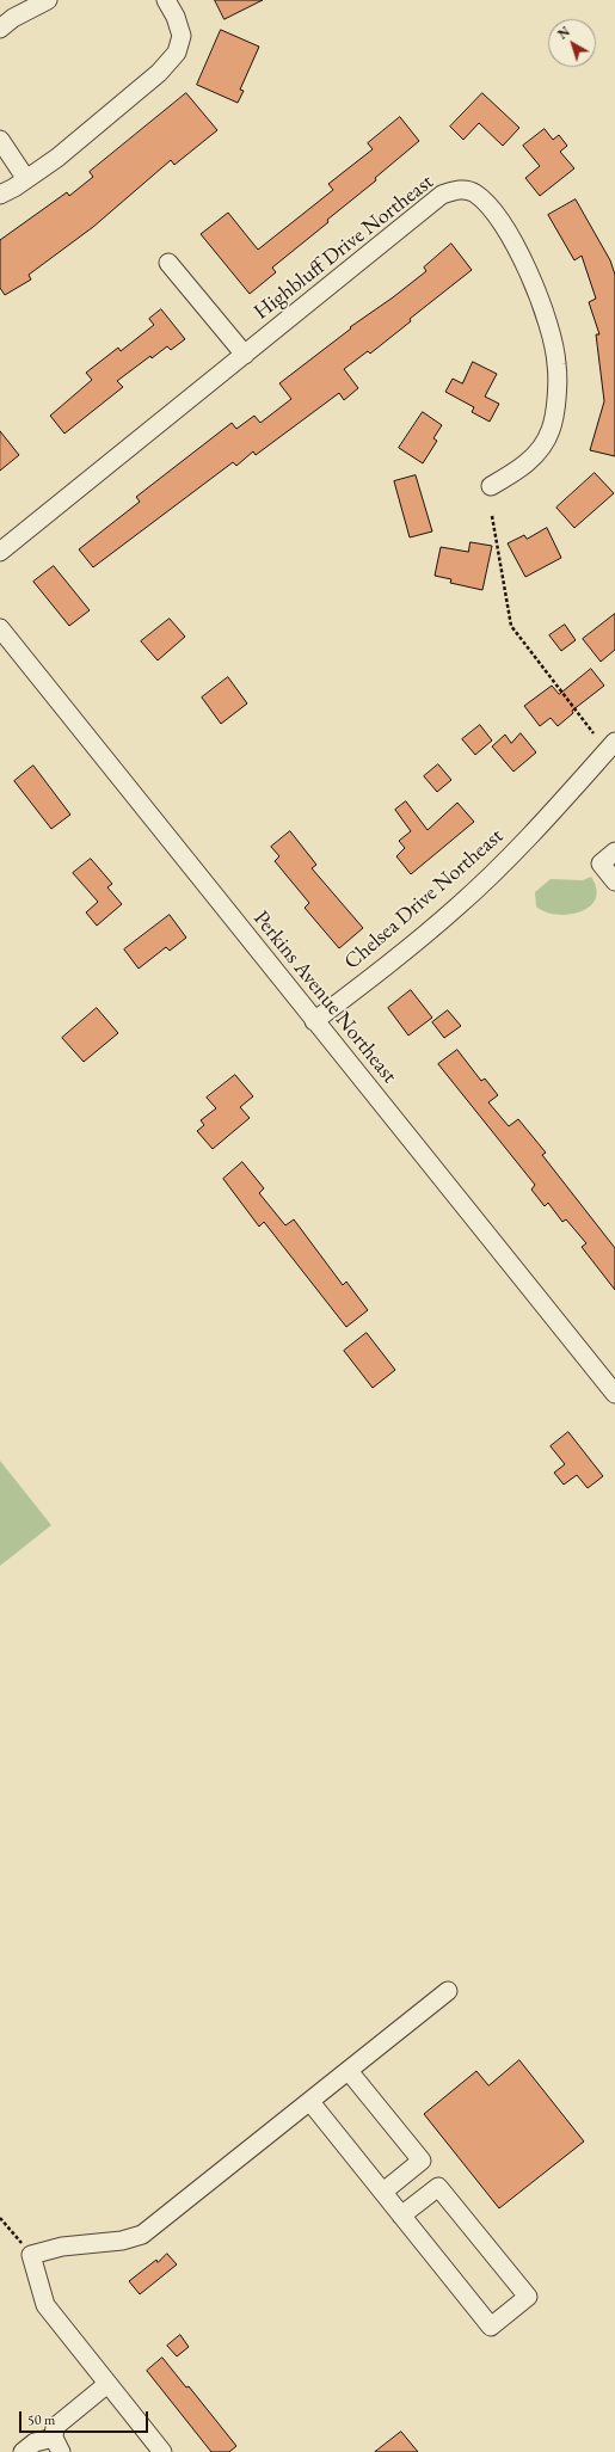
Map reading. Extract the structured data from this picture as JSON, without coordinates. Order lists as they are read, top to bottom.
{
  "streets": {
    "street": ["Highbluff Drive Northeast", "Chelsea Drive Northeast", "Perkins Avenue Northeast"]
  },
  "crossings": [
    ["Chelsea Drive Northeast", "Perkins Avenue Northeast"]
  ],
  "scale_bar": "50 m",
  "north": "top left"
}
